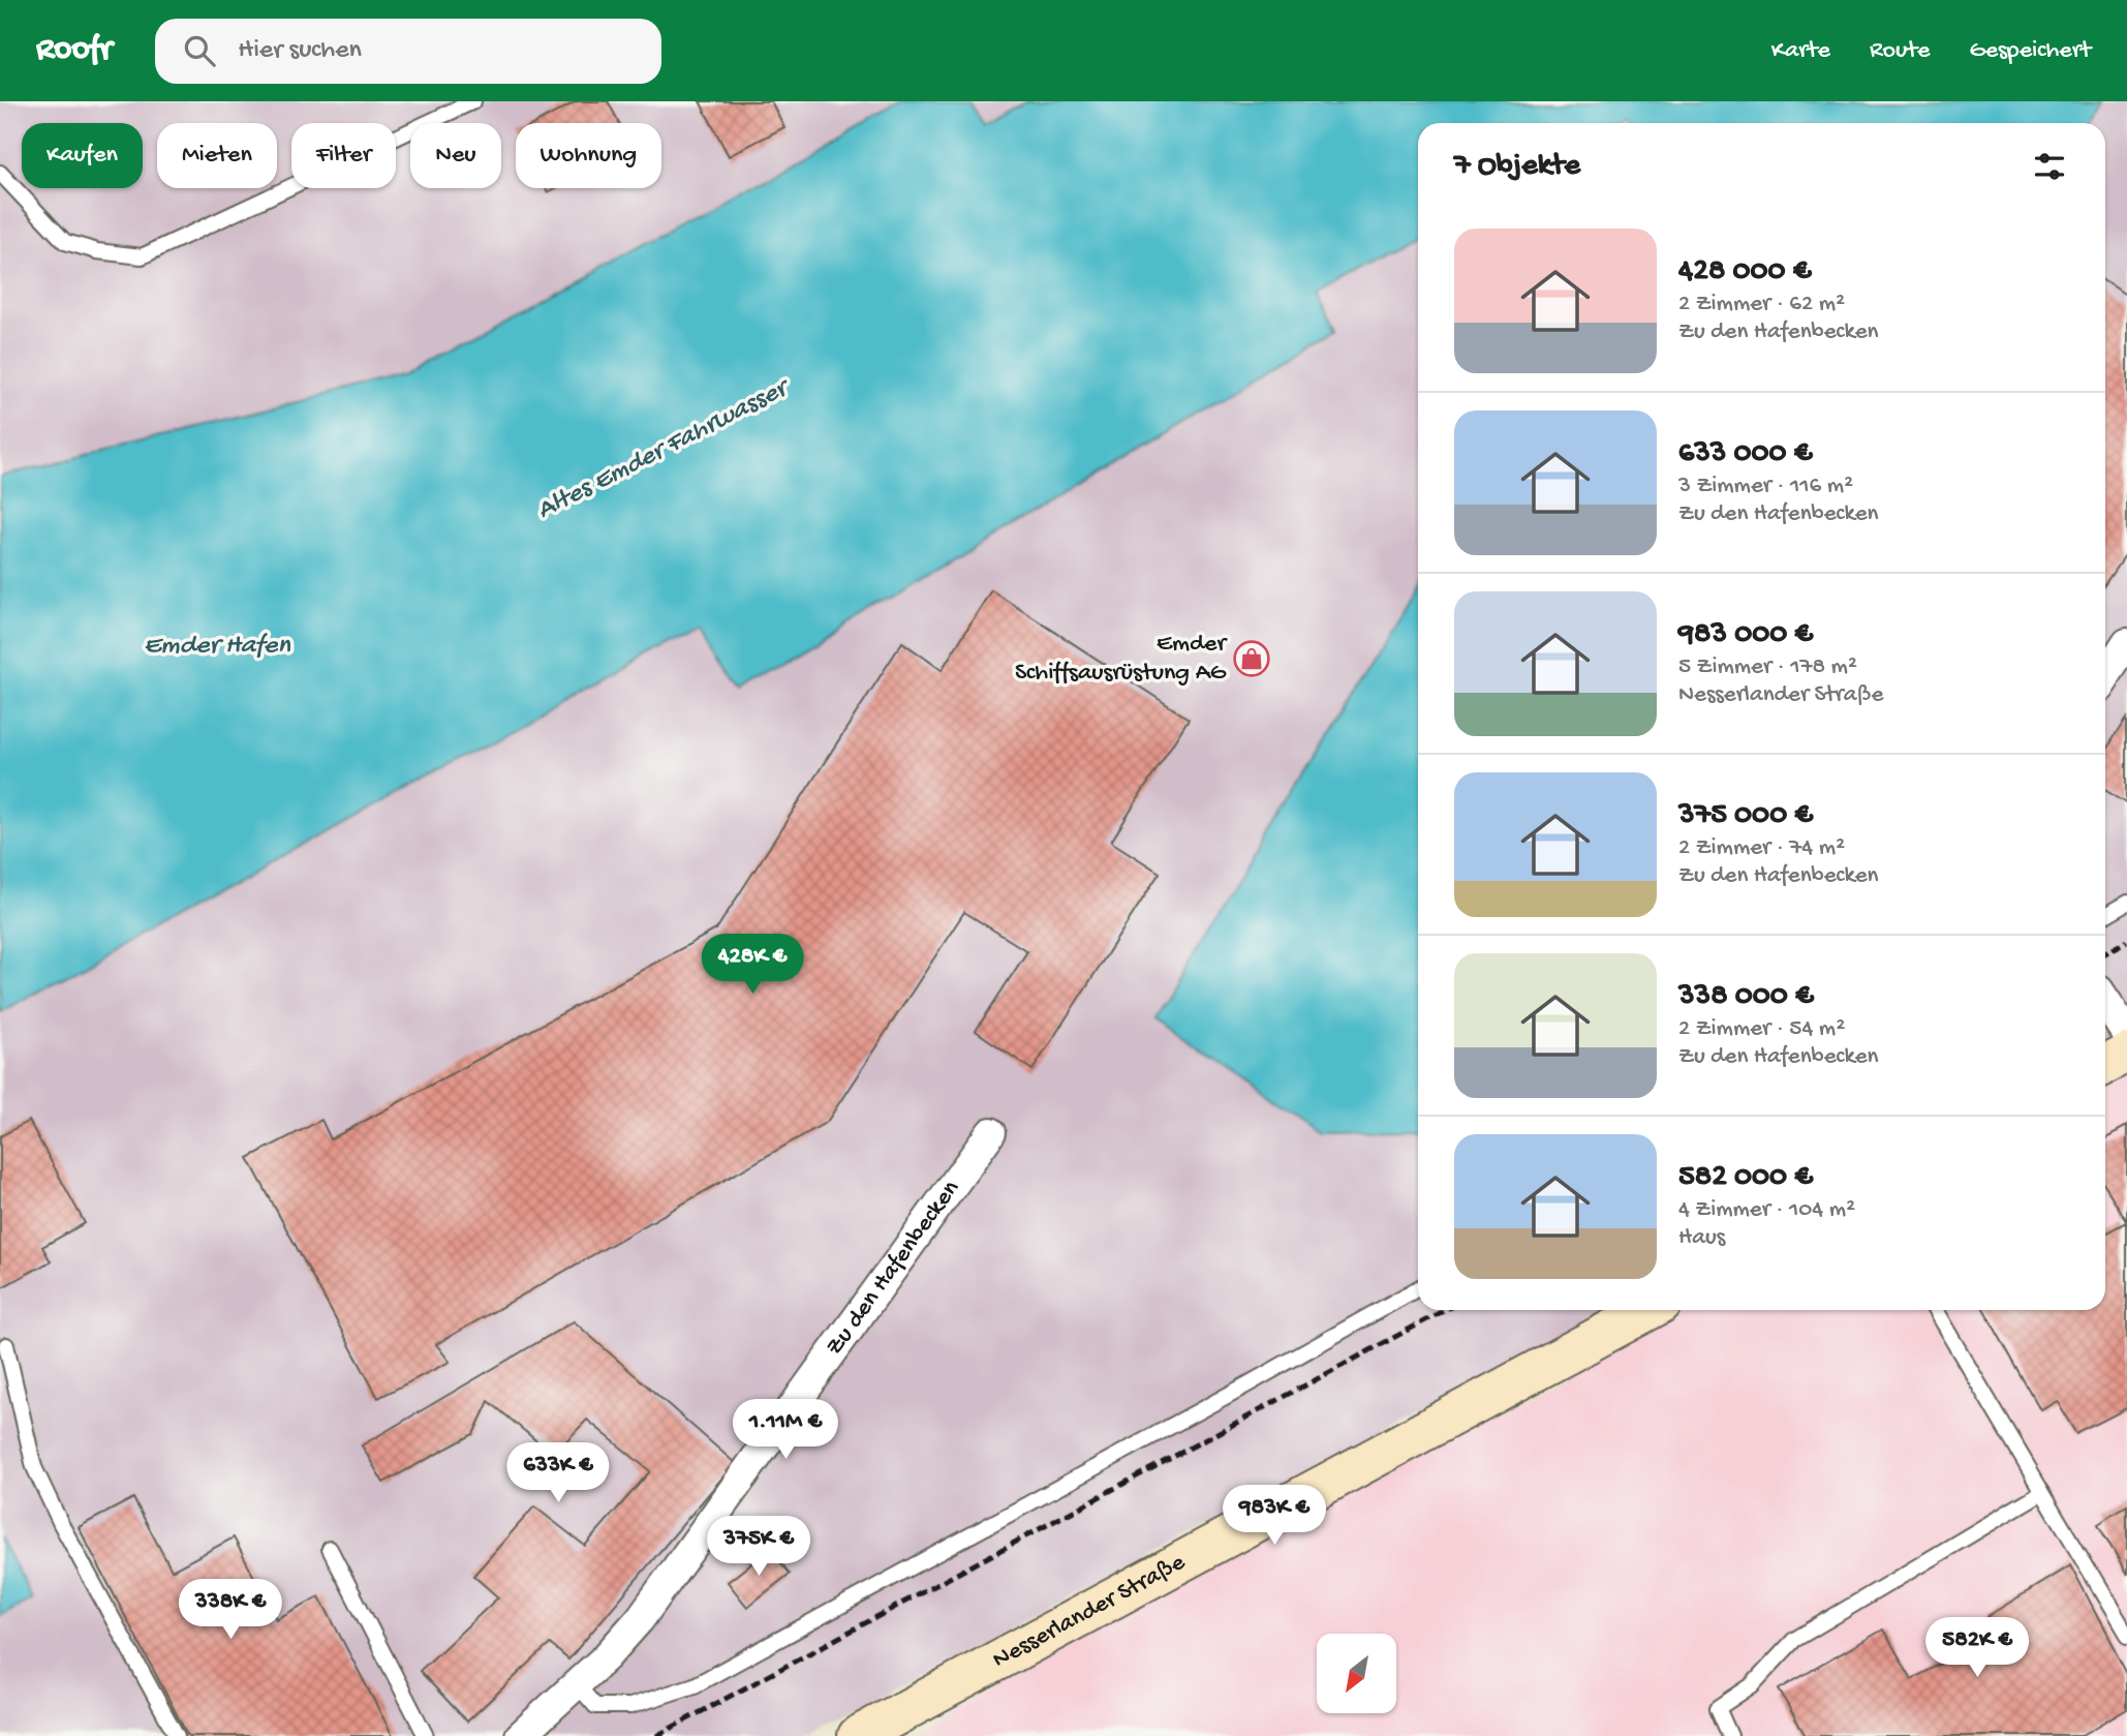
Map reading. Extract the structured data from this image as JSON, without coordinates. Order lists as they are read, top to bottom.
{
  "streets": {
    "main road": ["Nesserlander Straße"],
    "street": ["Zu den Hafenbecken"]
  },
  "water": ["Altes Emder Fahrwasser", "Emder Hafen"],
  "places": {
    "shop": ["Emder Schiffsausrüstung AG"]
  },
  "north": "bottom left",
  "page": {
    "header": "Roofr",
    "search": "Hier suchen",
    "nav": ["Karte", "Route", "Gespeichert"],
    "chip": [
      "Kaufen",
      "Mieten",
      "Filter",
      "Neu",
      "Wohnung"
    ],
    "heading": "7 Objekte",
    "list": [
      {
        "name": "428 000 €",
        "note": "2 Zimmer · 62 m² · Zu den Hafenbecken"
      },
      {
        "name": "633 000 €",
        "note": "3 Zimmer · 116 m² · Zu den Hafenbecken"
      },
      {
        "name": "983 000 €",
        "note": "5 Zimmer · 178 m² · Nesserlander Straße"
      },
      {
        "name": "375 000 €",
        "note": "2 Zimmer · 74 m² · Zu den Hafenbecken"
      },
      {
        "name": "338 000 €",
        "note": "2 Zimmer · 54 m² · Zu den Hafenbecken"
      },
      {
        "name": "582 000 €",
        "note": "4 Zimmer · 104 m² · Haus"
      }
    ],
    "price": [
      "428K €",
      "1.11M €",
      "633K €",
      "983K €",
      "375K €",
      "338K €",
      "582K €"
    ]
  }
}
